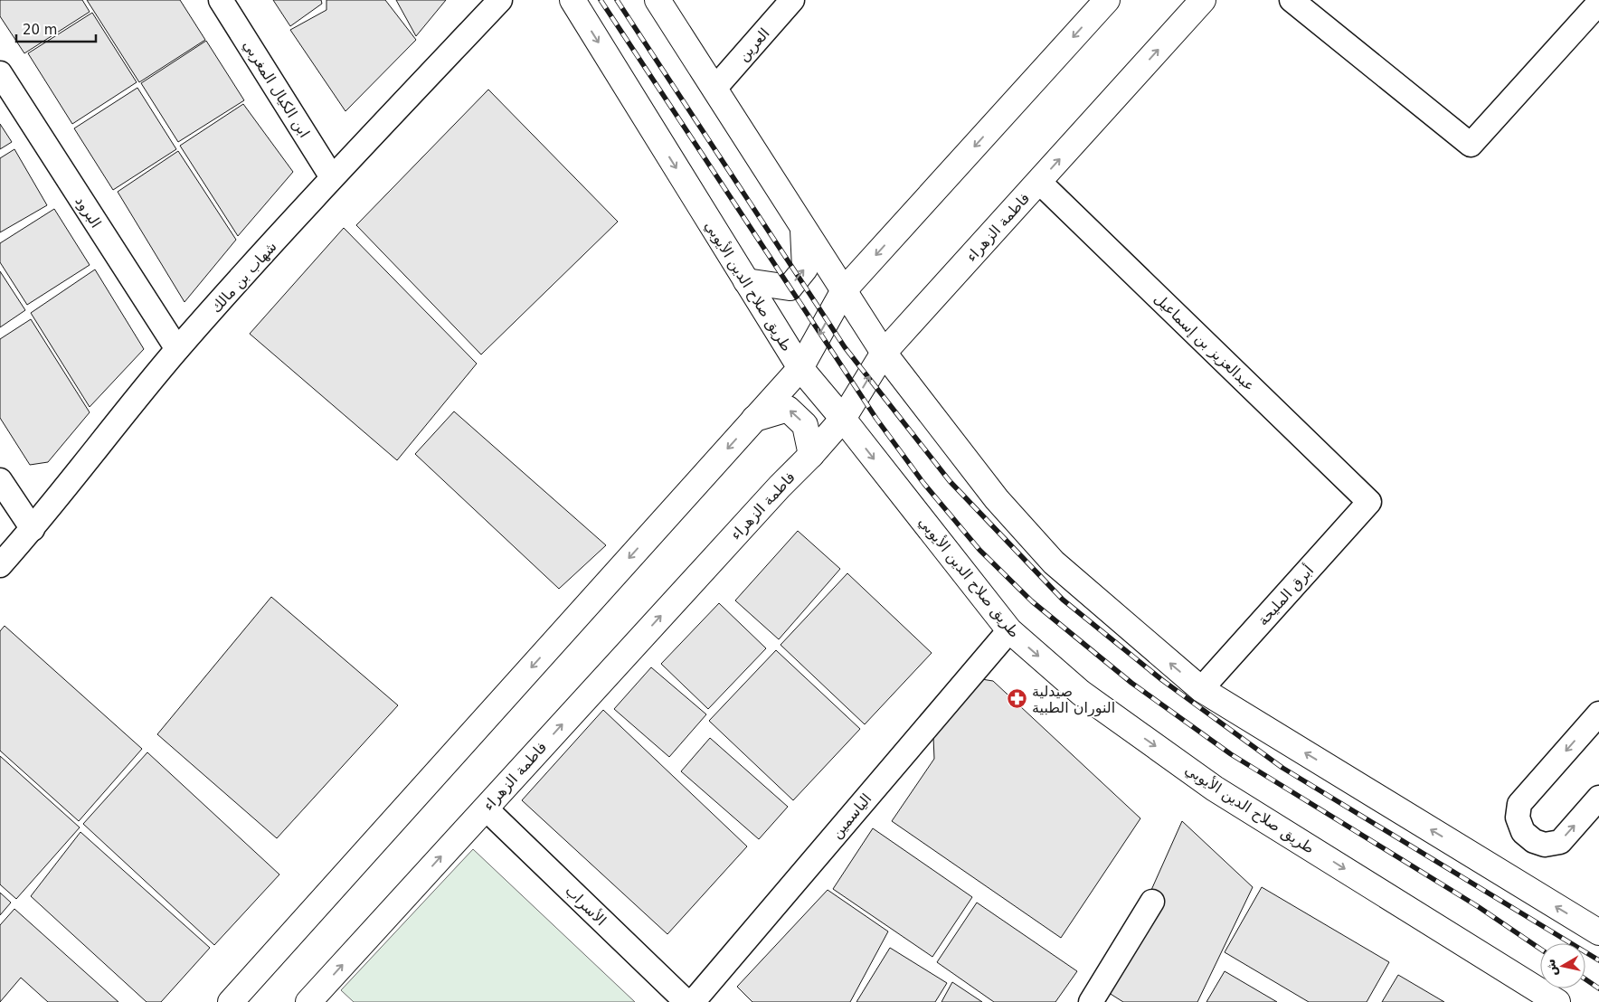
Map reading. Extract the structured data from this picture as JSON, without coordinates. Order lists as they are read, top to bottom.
{
  "streets": {
    "main road": ["فاطمة الزهراء", "طريق صلاح الدين الأيوبي"],
    "street": [
      "العرين",
      "ابن الكيال المغربي",
      "البرود",
      "شهاب بن مالك",
      "عبدالعزيز بن إسماعيل",
      "أبرق المليحة",
      "الياسمين",
      "الأسراب"
    ]
  },
  "crossings": [
    ["ابن الكيال المغربي", "شهاب بن مالك"],
    ["البرود", "شهاب بن مالك"],
    ["فاطمة الزهراء", "طريق صلاح الدين الأيوبي"],
    ["فاطمة الزهراء", "عبدالعزيز بن إسماعيل"],
    ["فاطمة الزهراء", "الأسراب"],
    ["طريق صلاح الدين الأيوبي", "الياسمين"],
    ["عبدالعزيز بن إسماعيل", "أبرق المليحة"]
  ],
  "places": {
    "pharmacy": ["صيدلية النوران الطبية"]
  },
  "scale_bar": "20 m",
  "north": "left"
}
